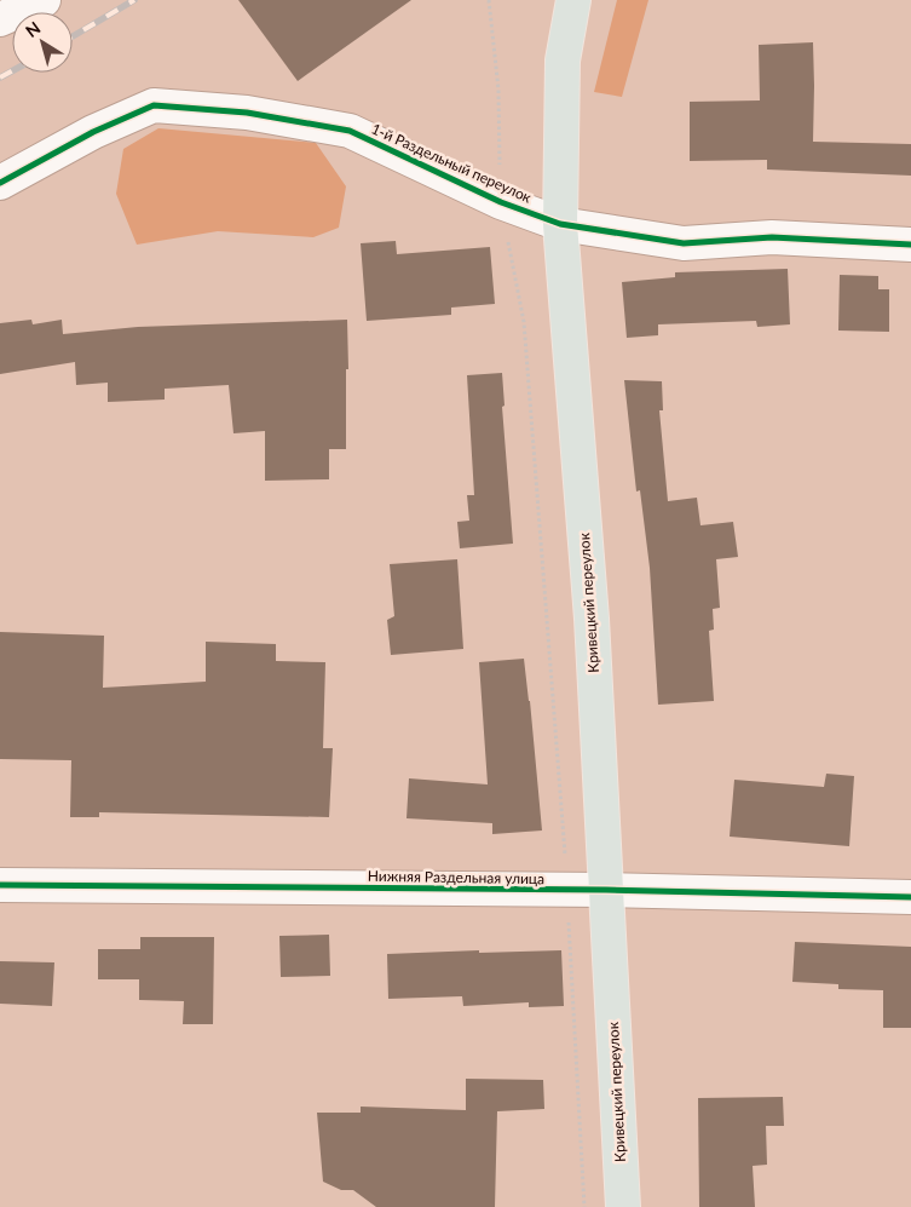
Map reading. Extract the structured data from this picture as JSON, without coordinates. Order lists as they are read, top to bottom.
{
  "streets": {
    "main road": ["Кривецкий переулок"],
    "street": ["1-й Раздельный переулок", "Нижняя Раздельная улица"]
  },
  "crossings": [
    ["1-й Раздельный переулок", "Кривецкий переулок"],
    ["Кривецкий переулок", "Нижняя Раздельная улица"]
  ],
  "north": "top left"
}
